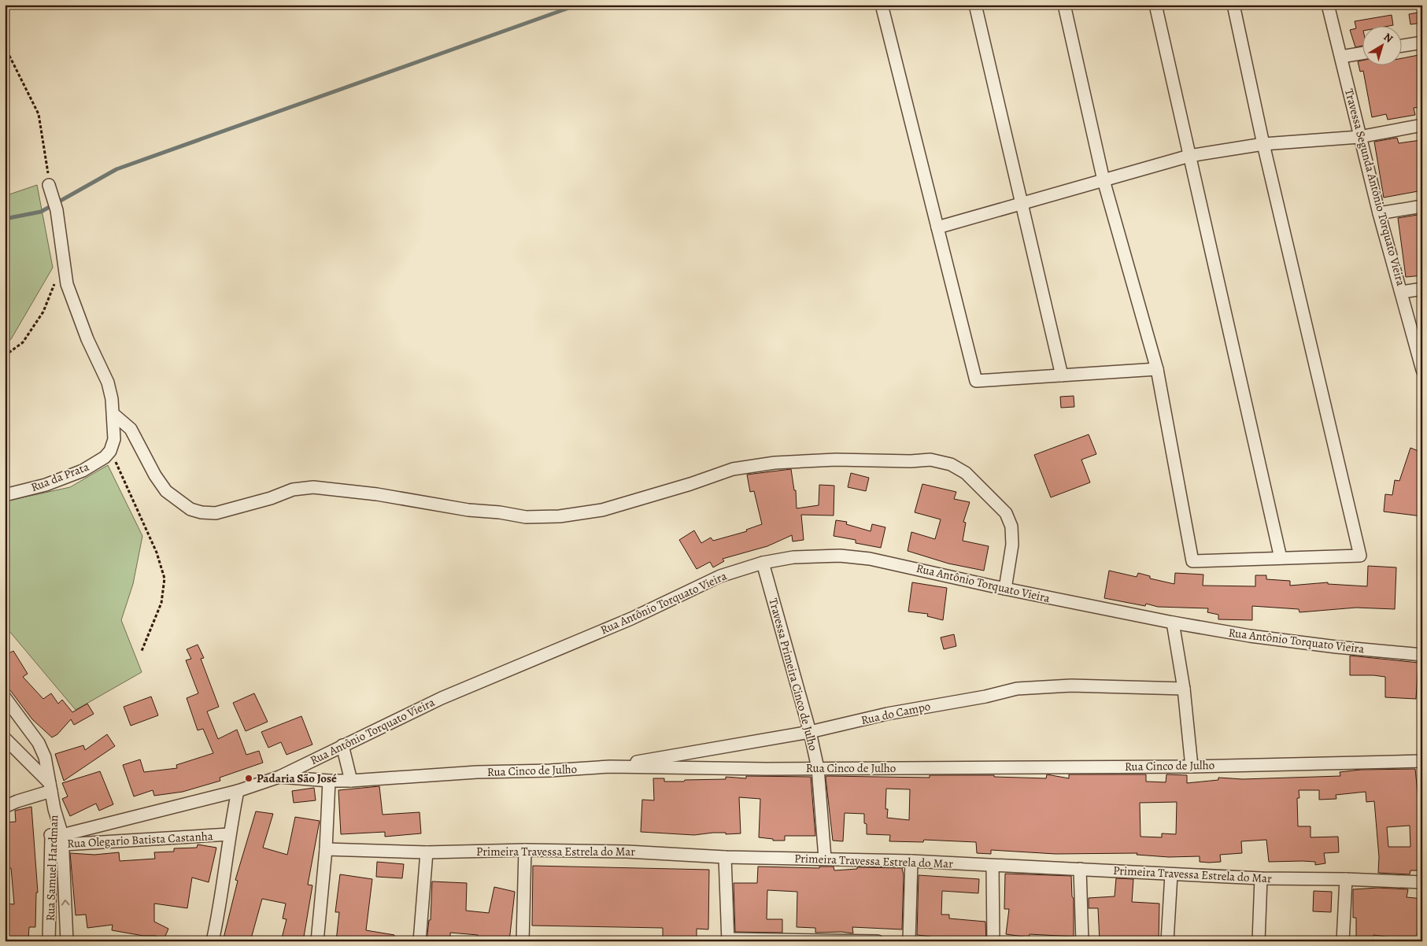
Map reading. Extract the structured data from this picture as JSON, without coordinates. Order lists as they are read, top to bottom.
{
  "streets": {
    "street": [
      "Travessa Segunda Antônio Torquato Vieira",
      "Rua da Prata",
      "Rua Antônio Torquato Vieira",
      "Travessa Primeira Cinco de Julho",
      "Rua do Campo",
      "Rua Cinco de Julho",
      "Rua Olegario Batista Castanha",
      "Primeira Travessa Estrela do Mar",
      "Rua Samuel Hardman"
    ]
  },
  "crossings": [
    ["Rua Antônio Torquato Vieira", "Travessa Primeira Cinco de Julho"],
    ["Rua Antônio Torquato Vieira", "Rua Cinco de Julho"],
    ["Rua Antônio Torquato Vieira", "Rua Olegario Batista Castanha"],
    ["Rua Antônio Torquato Vieira", "Rua Samuel Hardman"],
    ["Travessa Primeira Cinco de Julho", "Rua do Campo"],
    ["Travessa Primeira Cinco de Julho", "Rua Cinco de Julho"],
    ["Travessa Primeira Cinco de Julho", "Primeira Travessa Estrela do Mar"],
    ["Rua do Campo", "Rua Cinco de Julho"],
    ["Rua Olegario Batista Castanha", "Rua Samuel Hardman"]
  ],
  "places": ["Padaria São José"],
  "north": "top right"
}
